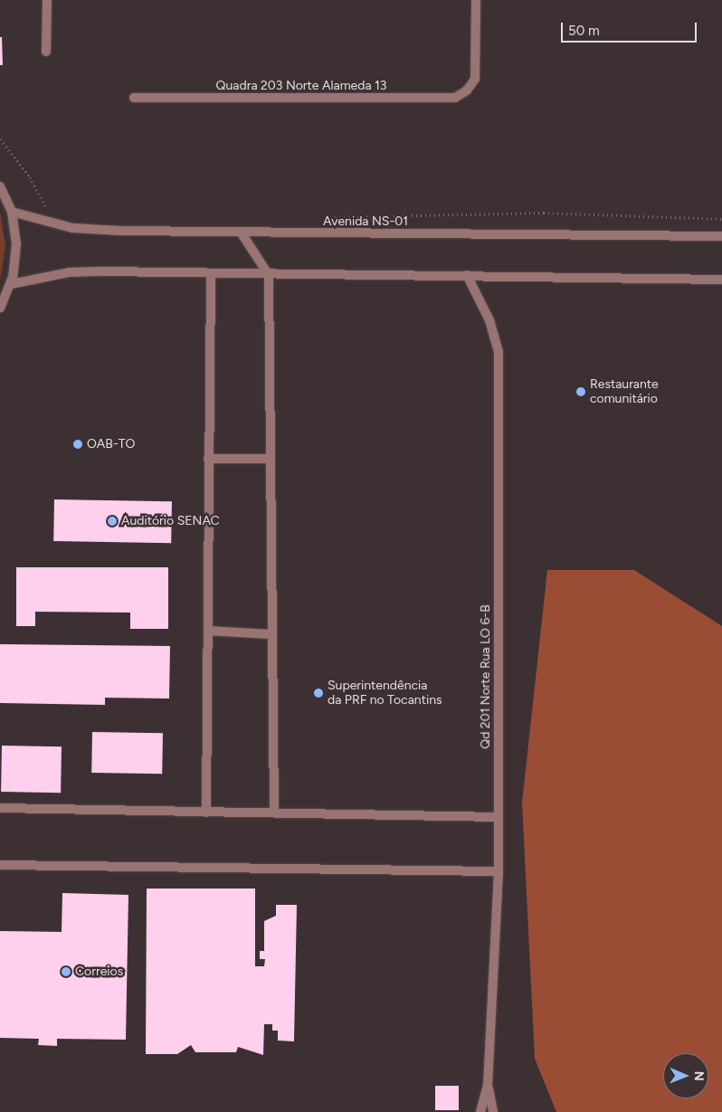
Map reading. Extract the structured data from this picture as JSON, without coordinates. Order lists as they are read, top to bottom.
{
  "streets": {
    "street": ["Quadra 203 Norte Alameda 13", "Avenida NS-01", "Qd 201 Norte Rua LO 6-B"]
  },
  "places": [
    "Restaurante comunitário",
    "OAB-TO",
    "Auditório SENAC",
    "Superintendência da PRF no Tocantins",
    "Correios"
  ],
  "scale_bar": "50 m",
  "north": "right"
}
